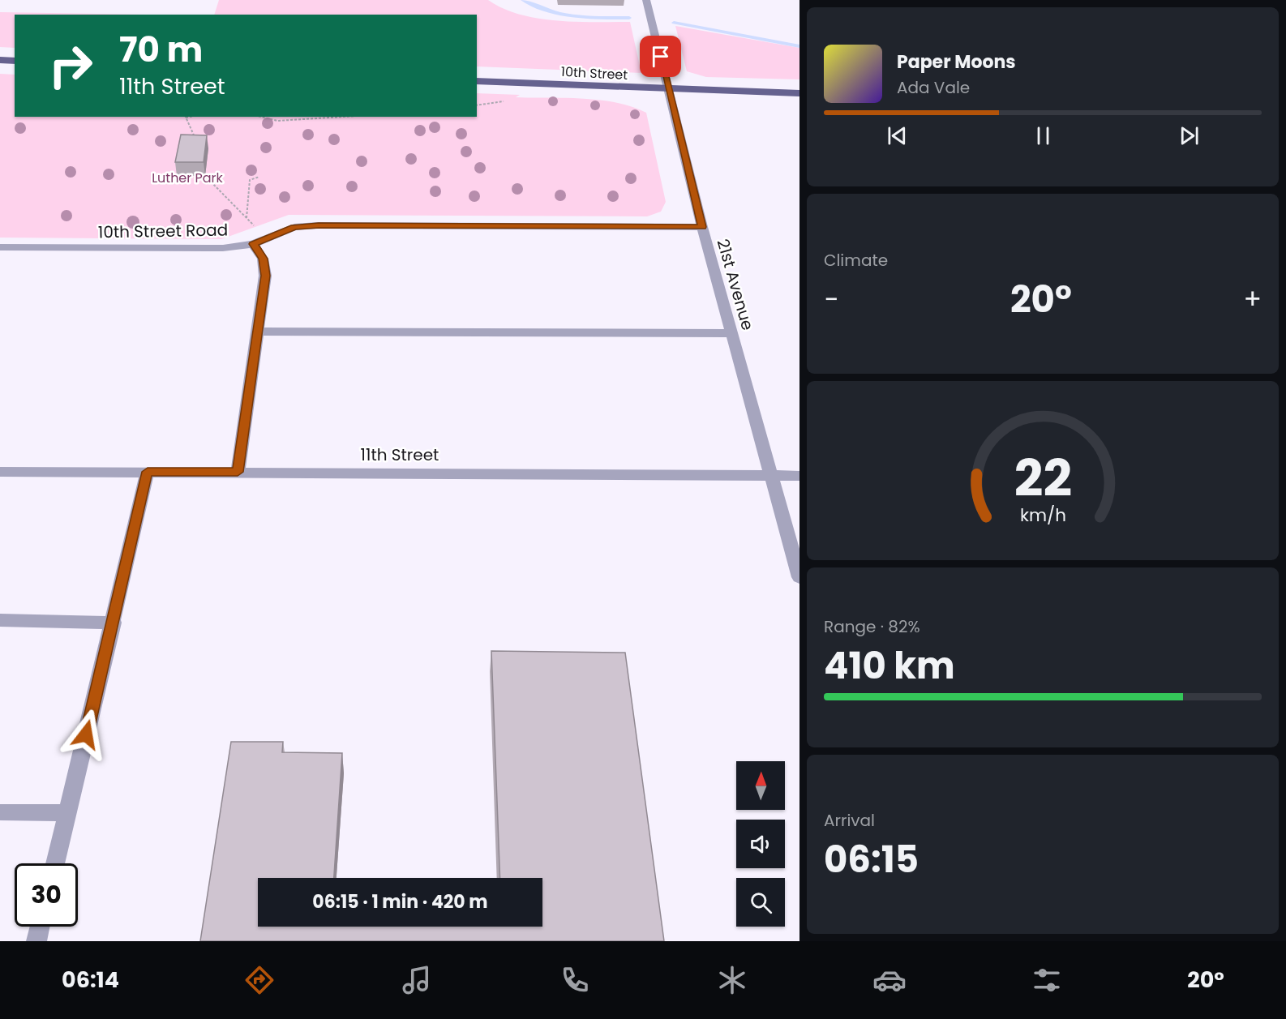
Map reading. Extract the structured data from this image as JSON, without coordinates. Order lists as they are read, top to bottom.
{
  "streets": {
    "main road": ["10th Street"],
    "street": ["10th Street Road", "21st Avenue", "11th Street"]
  },
  "crossings": [
    ["10th Street", "21st Avenue"],
    ["10th Street Road", "21st Avenue"],
    ["21st Avenue", "11th Street"]
  ],
  "parks": ["Luther Park"],
  "north": "top",
  "page": {
    "turn": ["70 m", "11th Street"],
    "song": ["Paper Moons", "Ada Vale"],
    "tile": [
      "Climate",
      ["Range · 82%", "410 km"],
      ["Arrival", "06:15"]
    ],
    "heat": ["−", "20°", "+"],
    "limit": "30",
    "trip": "06:15 · 1 min · 420 m",
    "tabs": ["06:14", "20°"],
    "gauge": ["22", "km/h"]
  }
}
